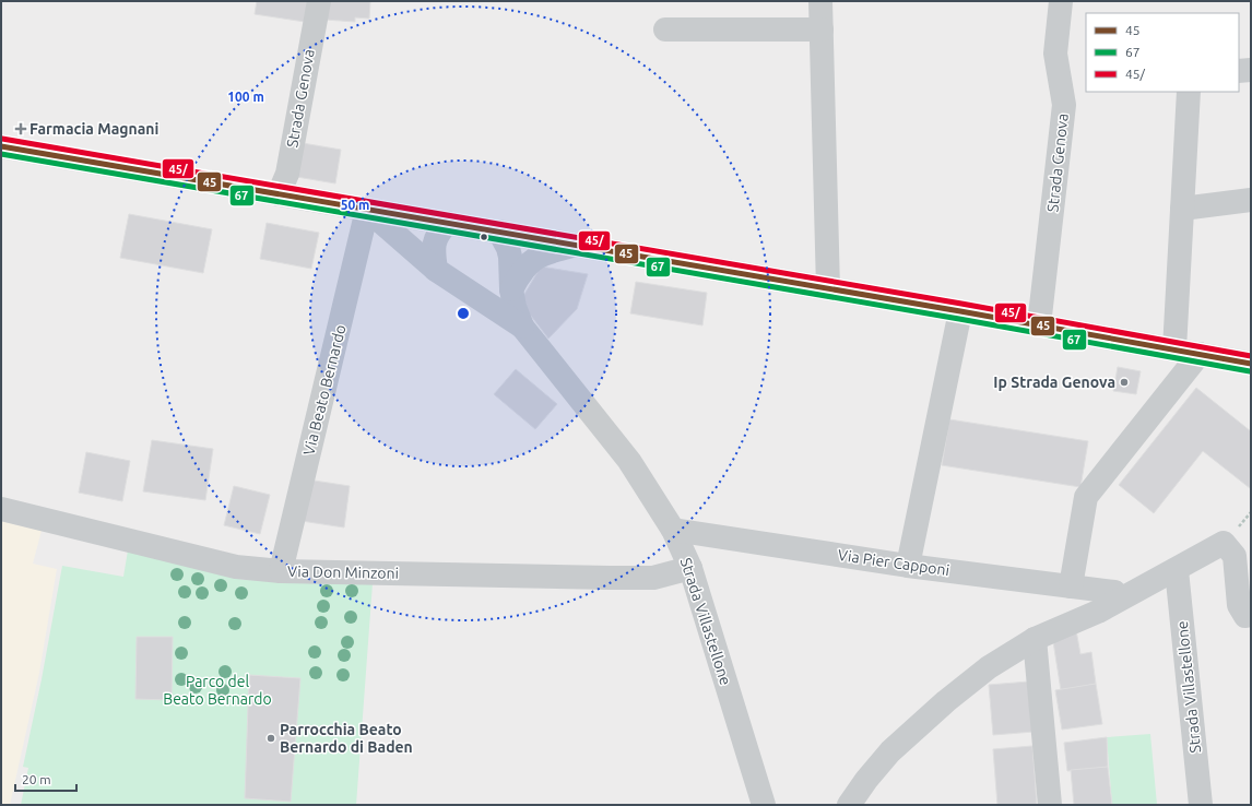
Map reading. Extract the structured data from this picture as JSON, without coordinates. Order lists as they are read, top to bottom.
{
  "streets": {
    "street": [
      "Strada Genova",
      "Via Beato Bernardo",
      "Via Pier Capponi",
      "Via Don Minzoni",
      "Strada Villastellone"
    ]
  },
  "crossings": [
    ["Via Beato Bernardo", "Via Don Minzoni"],
    ["Via Beato Bernardo", "Strada Villastellone"],
    ["Via Pier Capponi", "Strada Villastellone"],
    ["Via Don Minzoni", "Strada Villastellone"]
  ],
  "parks": ["Parco del Beato Bernardo"],
  "places": {
    "health": ["Farmacia Magnani"],
    "other": ["Ip Strada Genova", "Parrocchia Beato Bernardo di Baden"]
  },
  "lines": ["transit line 45/", "transit line 45", "transit line 67"],
  "legend": ["45", "67", "45/"],
  "scale_bar": "20 m",
  "rings": ["100 m", "50 m"]
}
